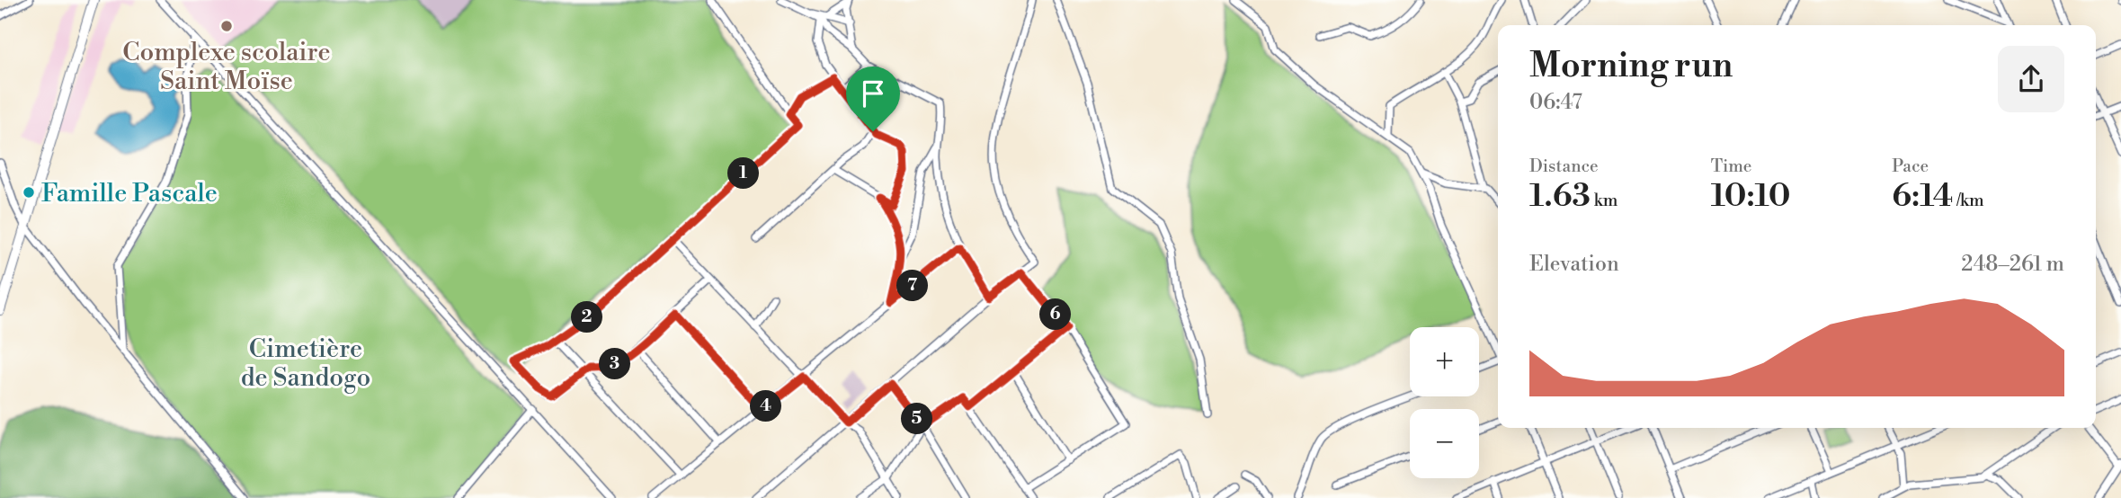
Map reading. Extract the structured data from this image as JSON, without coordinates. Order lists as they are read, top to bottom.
{
  "parks": ["Cimetière de Sandogo"],
  "places": ["Complexe scolaire Saint Moïse", "Famille Pascale"],
  "page": {
    "heading": ["Morning run", "06:47"],
    "stats": [
      ["Distance", "1.63 km"],
      ["Time", "10:10"],
      ["Pace", "6:14 /km"]
    ],
    "pins": [
      "1",
      "7",
      "6",
      "2",
      "3",
      "4",
      "5"
    ],
    "chart": ["Elevation", "248–261 m"],
    "map_buttons": ["+", "−"]
  }
}
